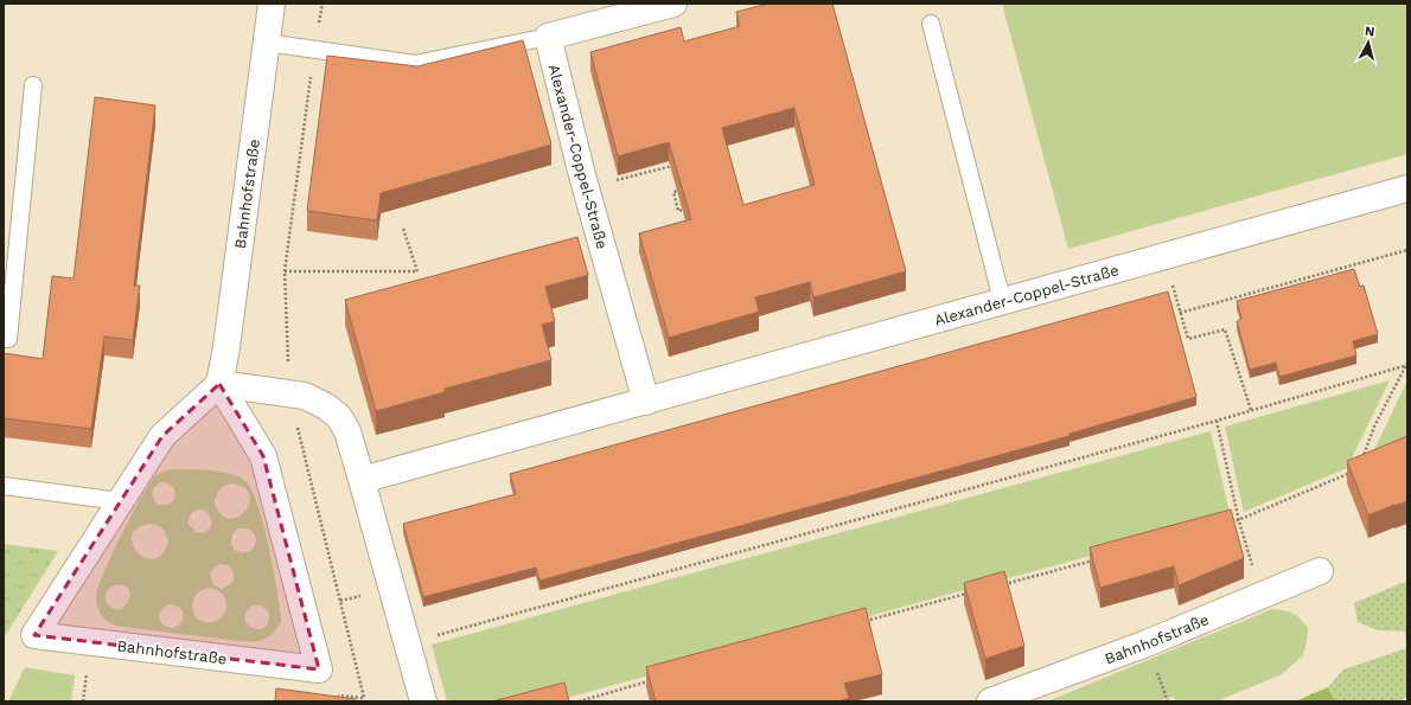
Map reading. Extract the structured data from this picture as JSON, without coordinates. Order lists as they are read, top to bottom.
{
  "streets": {
    "street": ["Alexander-Coppel-Straße", "Bahnhofstraße"]
  },
  "north": "top"
}
